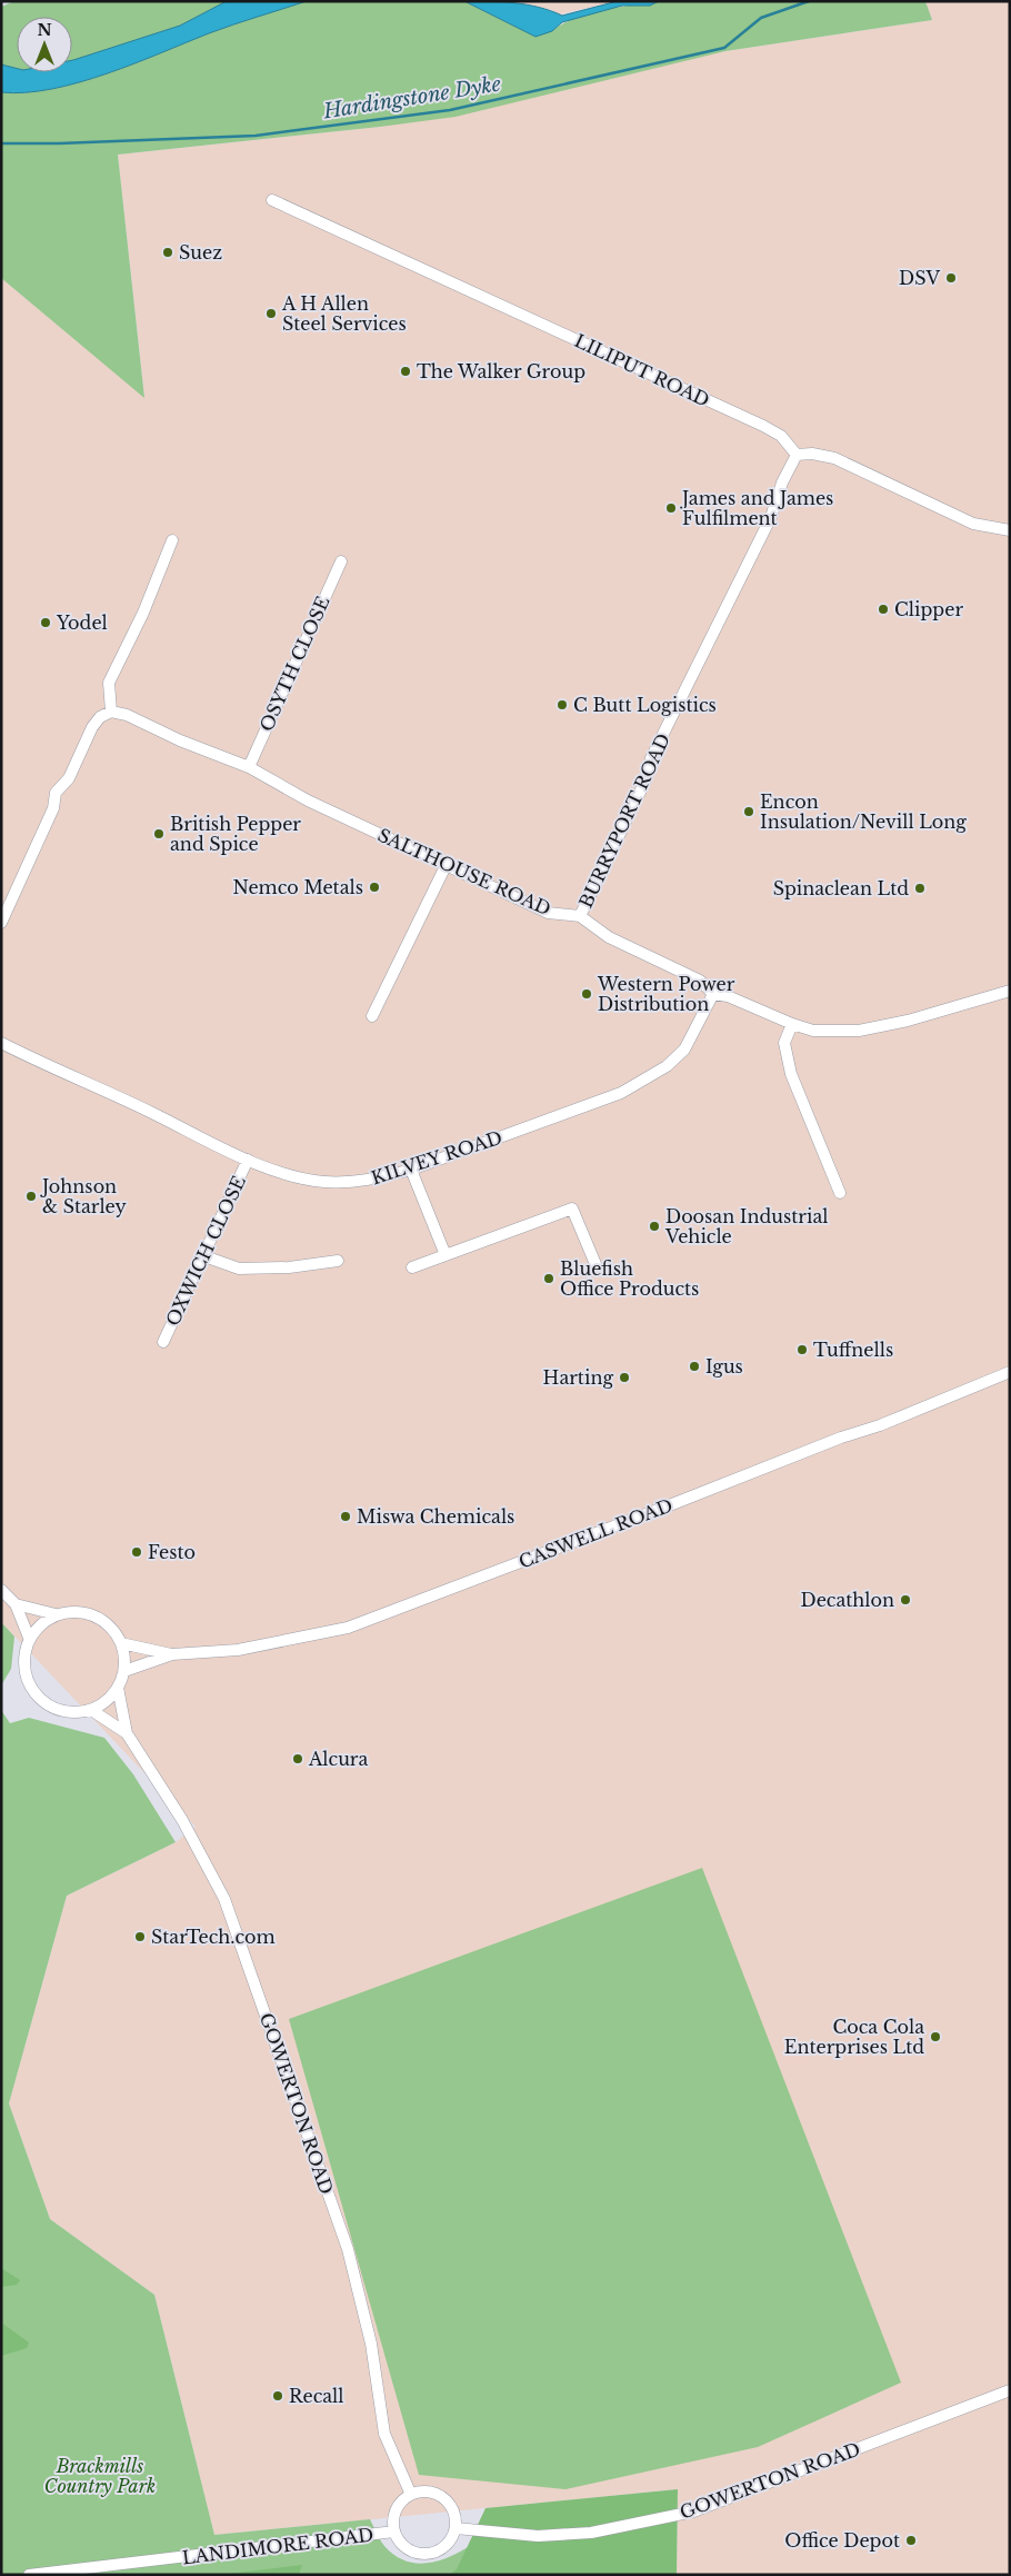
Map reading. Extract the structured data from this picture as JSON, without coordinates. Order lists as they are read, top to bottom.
{
  "streets": {
    "street": [
      "LILIPUT ROAD",
      "OSYTH CLOSE",
      "BURRYPORT ROAD",
      "SALTHOUSE ROAD",
      "KILVEY ROAD",
      "OXWICH CLOSE",
      "CASWELL ROAD",
      "GOWERTON ROAD",
      "LANDIMORE ROAD"
    ]
  },
  "crossings": [
    ["LILIPUT ROAD", "BURRYPORT ROAD"],
    ["OSYTH CLOSE", "SALTHOUSE ROAD"],
    ["BURRYPORT ROAD", "SALTHOUSE ROAD"],
    ["KILVEY ROAD", "OXWICH CLOSE"],
    ["CASWELL ROAD", "GOWERTON ROAD"],
    ["GOWERTON ROAD", "LANDIMORE ROAD"]
  ],
  "water": ["Hardingstone Dyke"],
  "parks": ["Brackmills Country Park"],
  "places": [
    "Suez",
    "DSV",
    "A H Allen Steel Services",
    "The Walker Group",
    "James and James Fulfilment",
    "Clipper",
    "Yodel",
    "C Butt Logistics",
    "Encon Insulation/Nevill Long",
    "British Pepper and Spice",
    "Nemco Metals",
    "Spinaclean Ltd",
    "Western Power Distribution",
    "Johnson & Starley",
    "Doosan Industrial Vehicle",
    "Bluefish Office Products",
    "Tuffnells",
    "Igus",
    "Harting",
    "Miswa Chemicals",
    "Festo",
    "Decathlon",
    "Alcura",
    "StarTech.com",
    "Coca Cola Enterprises Ltd",
    "Recall",
    "Office Depot"
  ],
  "north": "top"
}
